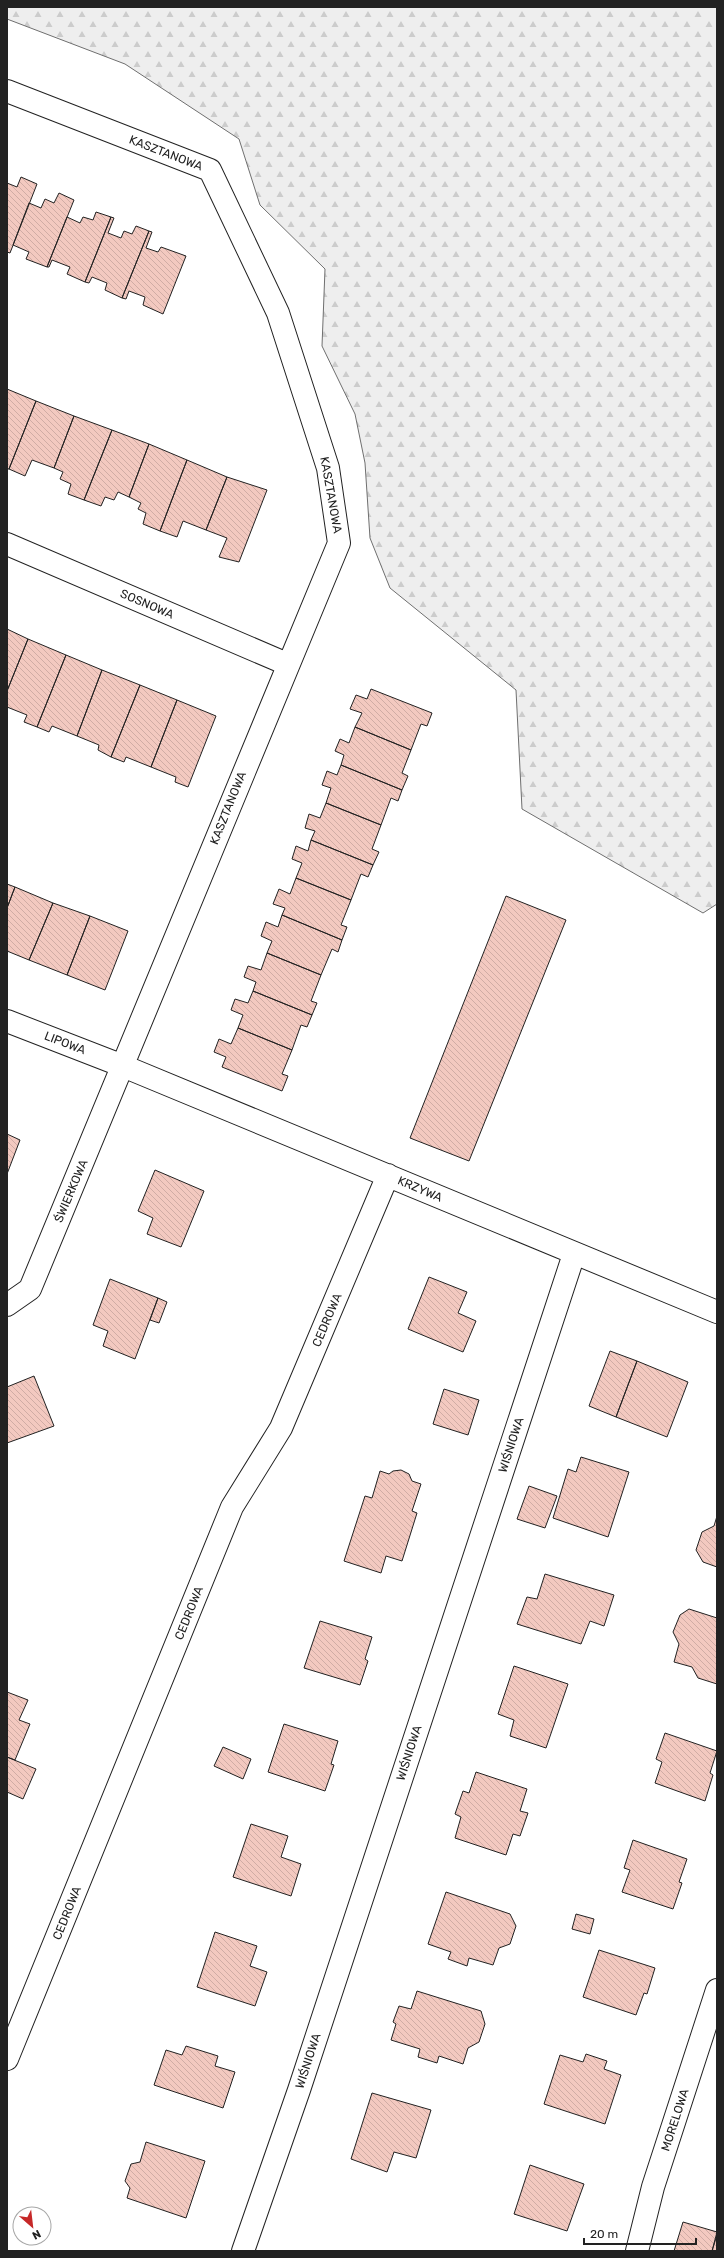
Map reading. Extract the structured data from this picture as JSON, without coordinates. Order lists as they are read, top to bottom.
{
  "streets": {
    "street": [
      "KASZTANOWA",
      "SOSNOWA",
      "LIPOWA",
      "KRZYWA",
      "ŚWIERKOWA",
      "CEDROWA",
      "WIŚNIOWA",
      "MORELOWA"
    ]
  },
  "crossings": [
    ["KASZTANOWA", "SOSNOWA"],
    ["KASZTANOWA", "LIPOWA"],
    ["KASZTANOWA", "KRZYWA"],
    ["KASZTANOWA", "ŚWIERKOWA"],
    ["LIPOWA", "KRZYWA"],
    ["LIPOWA", "ŚWIERKOWA"],
    ["KRZYWA", "ŚWIERKOWA"],
    ["KRZYWA", "CEDROWA"],
    ["KRZYWA", "WIŚNIOWA"]
  ],
  "scale_bar": "20 m",
  "north": "bottom right"
}
